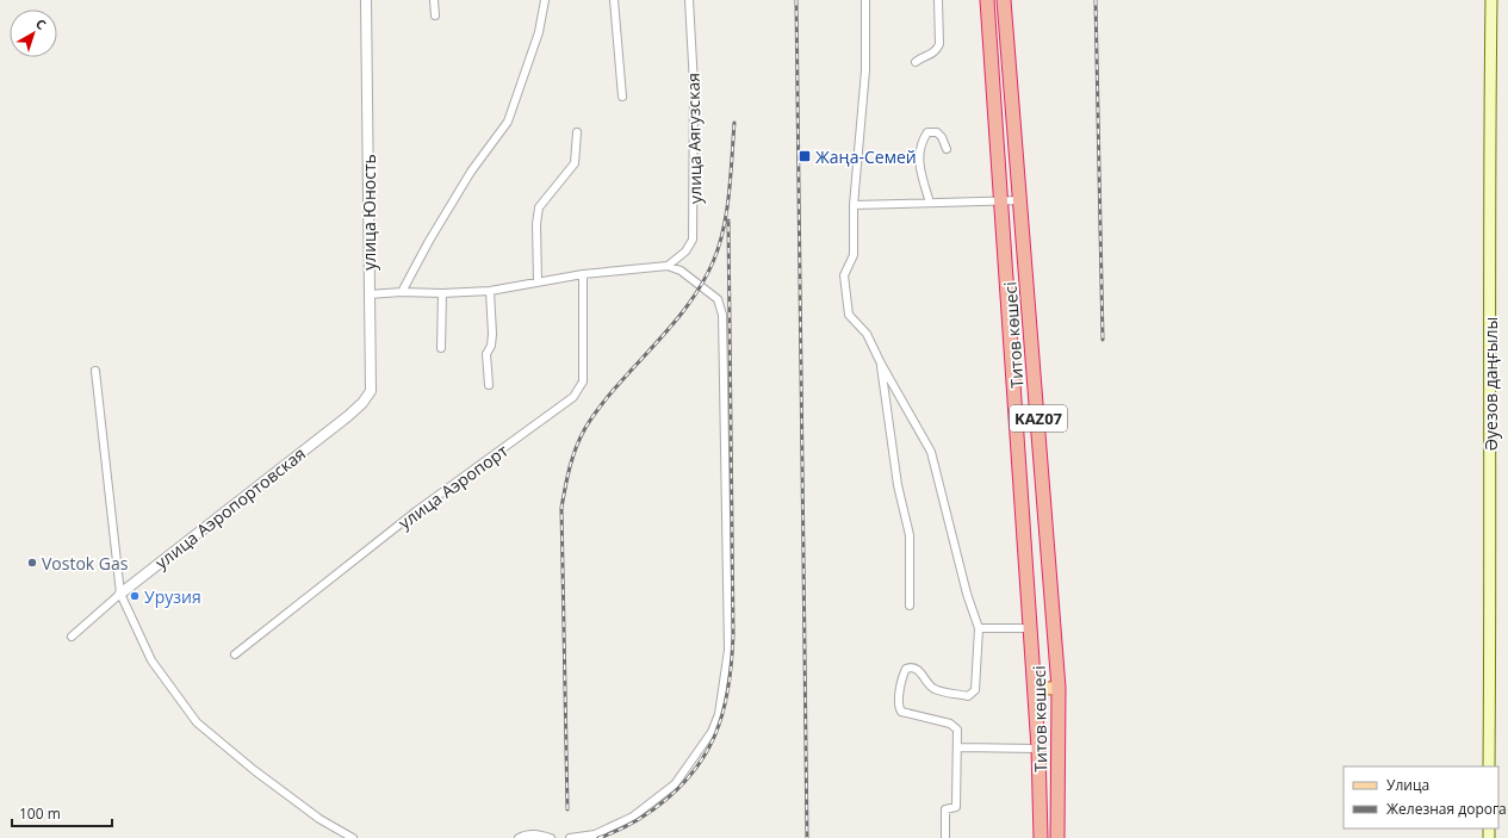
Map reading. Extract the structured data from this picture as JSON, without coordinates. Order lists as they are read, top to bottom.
{
  "streets": {
    "highway": ["Титов көшесі", "KAZ07"],
    "main road": ["Әуезов даңғылы"],
    "street": [
      "улица Аягузская",
      "улица Юность",
      "улица Аэропорт",
      "улица Аэропортовская"
    ]
  },
  "crossings": [
    ["улица Юность", "улица Аэропортовская"]
  ],
  "places": {
    "transit": ["Жаңа-Семей"],
    "other": ["Vostok Gas", "Урузия"]
  },
  "legend": ["Улица", "Железная дорога"],
  "scale_bar": "100 m",
  "north": "top right"
}
